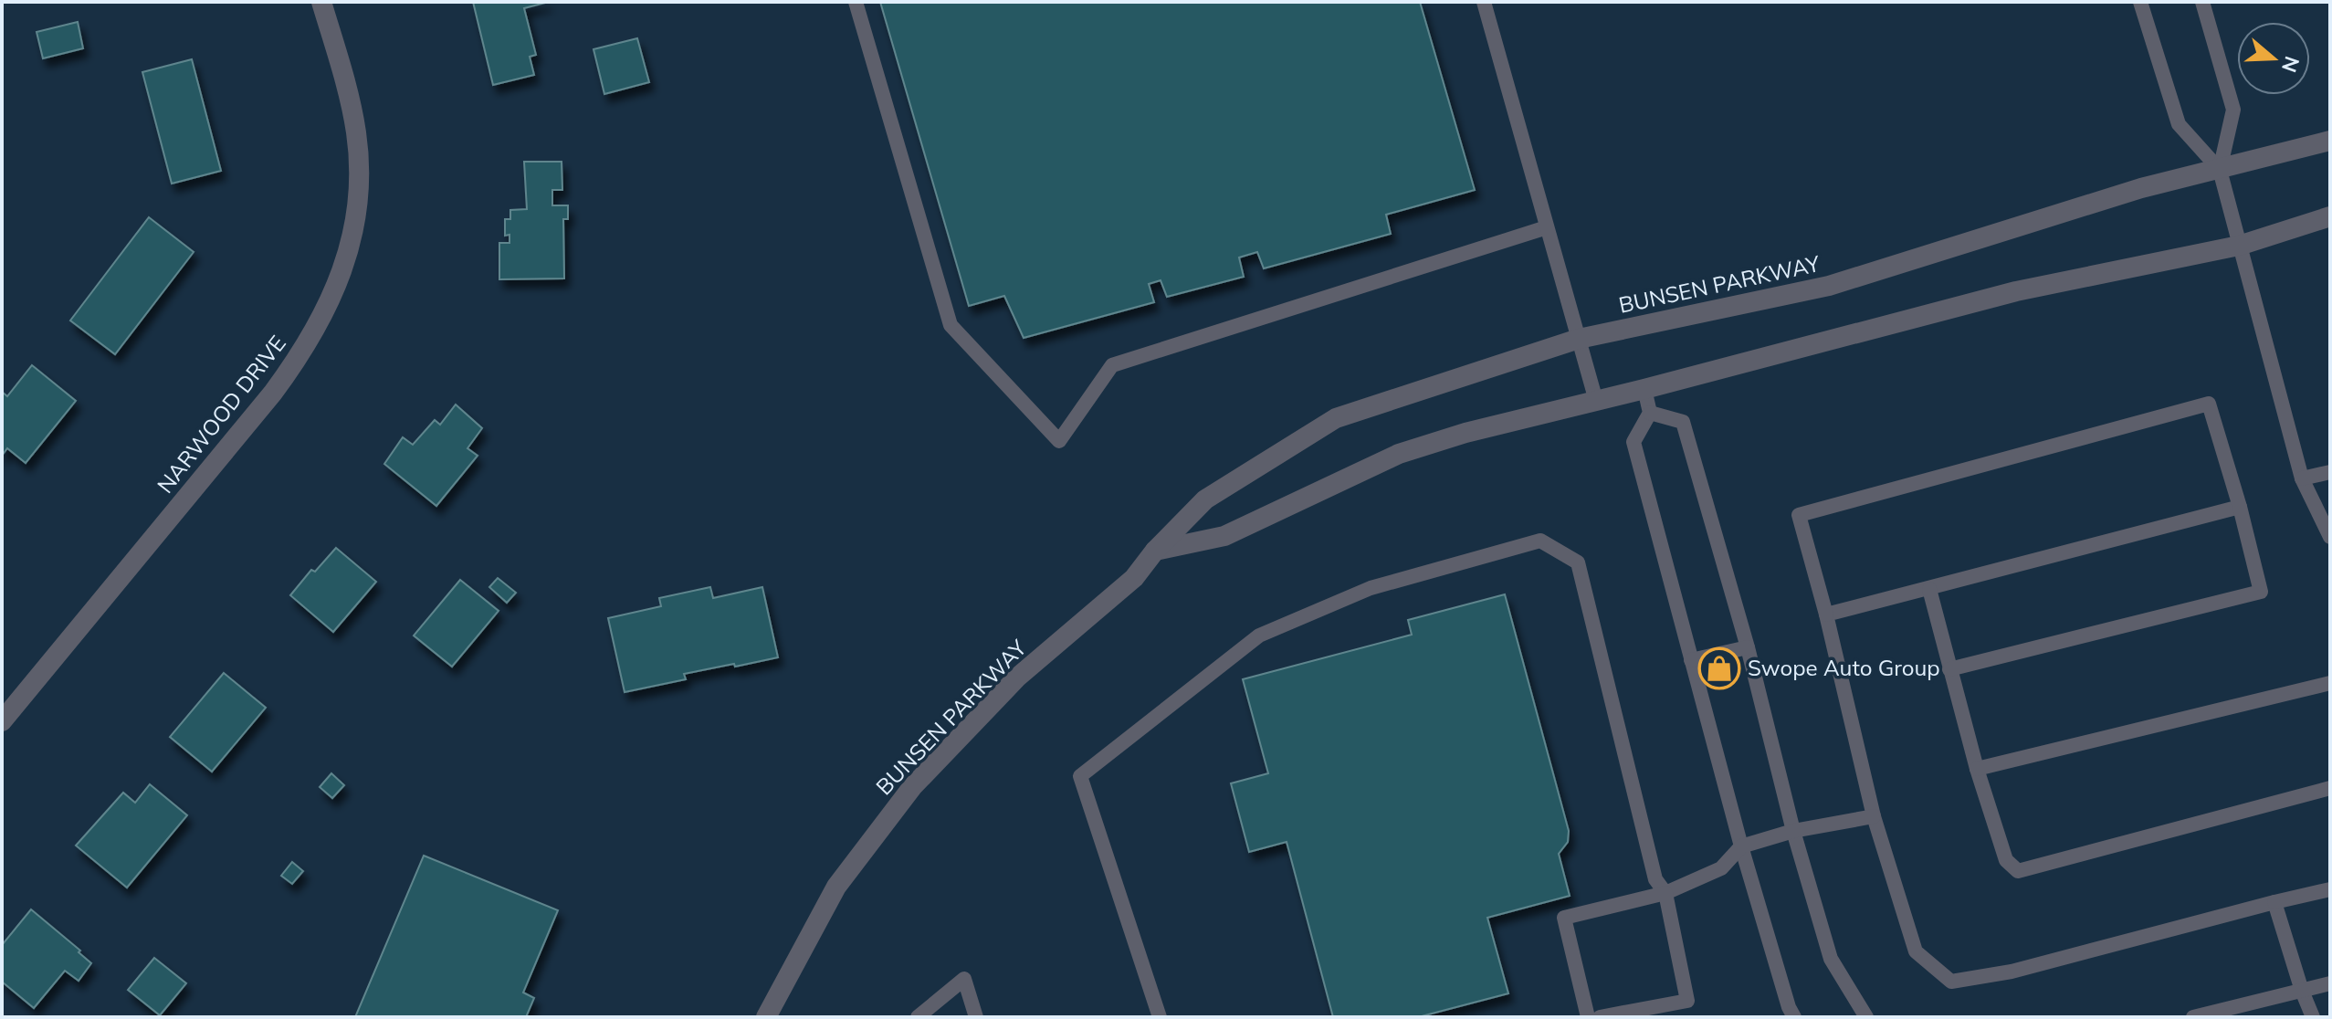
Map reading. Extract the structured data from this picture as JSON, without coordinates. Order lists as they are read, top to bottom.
{
  "streets": {
    "street": ["BUNSEN PARKWAY", "NARWOOD DRIVE"]
  },
  "places": {
    "shop": ["Swope Auto Group"]
  },
  "north": "right"
}
